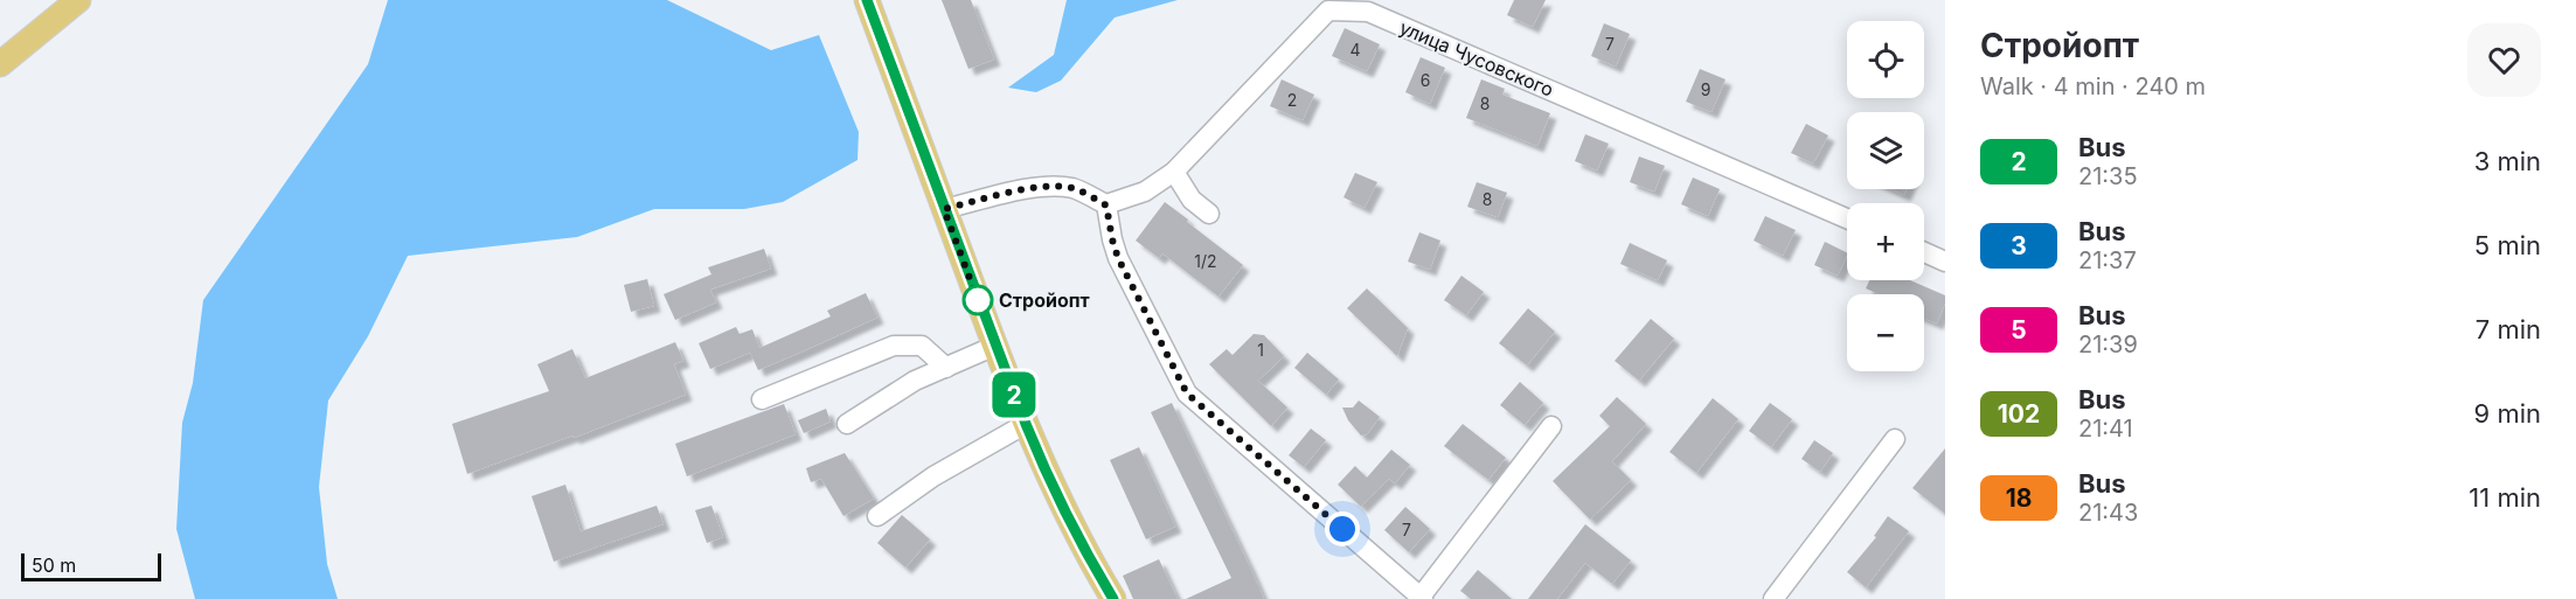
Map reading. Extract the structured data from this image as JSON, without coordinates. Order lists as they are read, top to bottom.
{
  "streets": {
    "street": ["улица Чусовского"]
  },
  "places": ["Стройопт"],
  "lines": ["bus line 2"],
  "house_numbers": [
    "7",
    "4",
    "6",
    "9",
    "2",
    "8",
    "8",
    "1/2",
    "1",
    "7"
  ],
  "scale_bar": "50 m",
  "page": {
    "on_map": "2",
    "heading": ["Стройопт", "Walk · 4 min · 240 m"],
    "map_buttons": ["+", "−"],
    "list": [
      {
        "mark": "2",
        "name": "Bus",
        "note": "21:35",
        "value": "3 min"
      },
      {
        "mark": "3",
        "name": "Bus",
        "note": "21:37",
        "value": "5 min"
      },
      {
        "mark": "5",
        "name": "Bus",
        "note": "21:39",
        "value": "7 min"
      },
      {
        "mark": "102",
        "name": "Bus",
        "note": "21:41",
        "value": "9 min"
      },
      {
        "mark": "18",
        "name": "Bus",
        "note": "21:43",
        "value": "11 min"
      }
    ],
    "scale": "50 m"
  }
}
